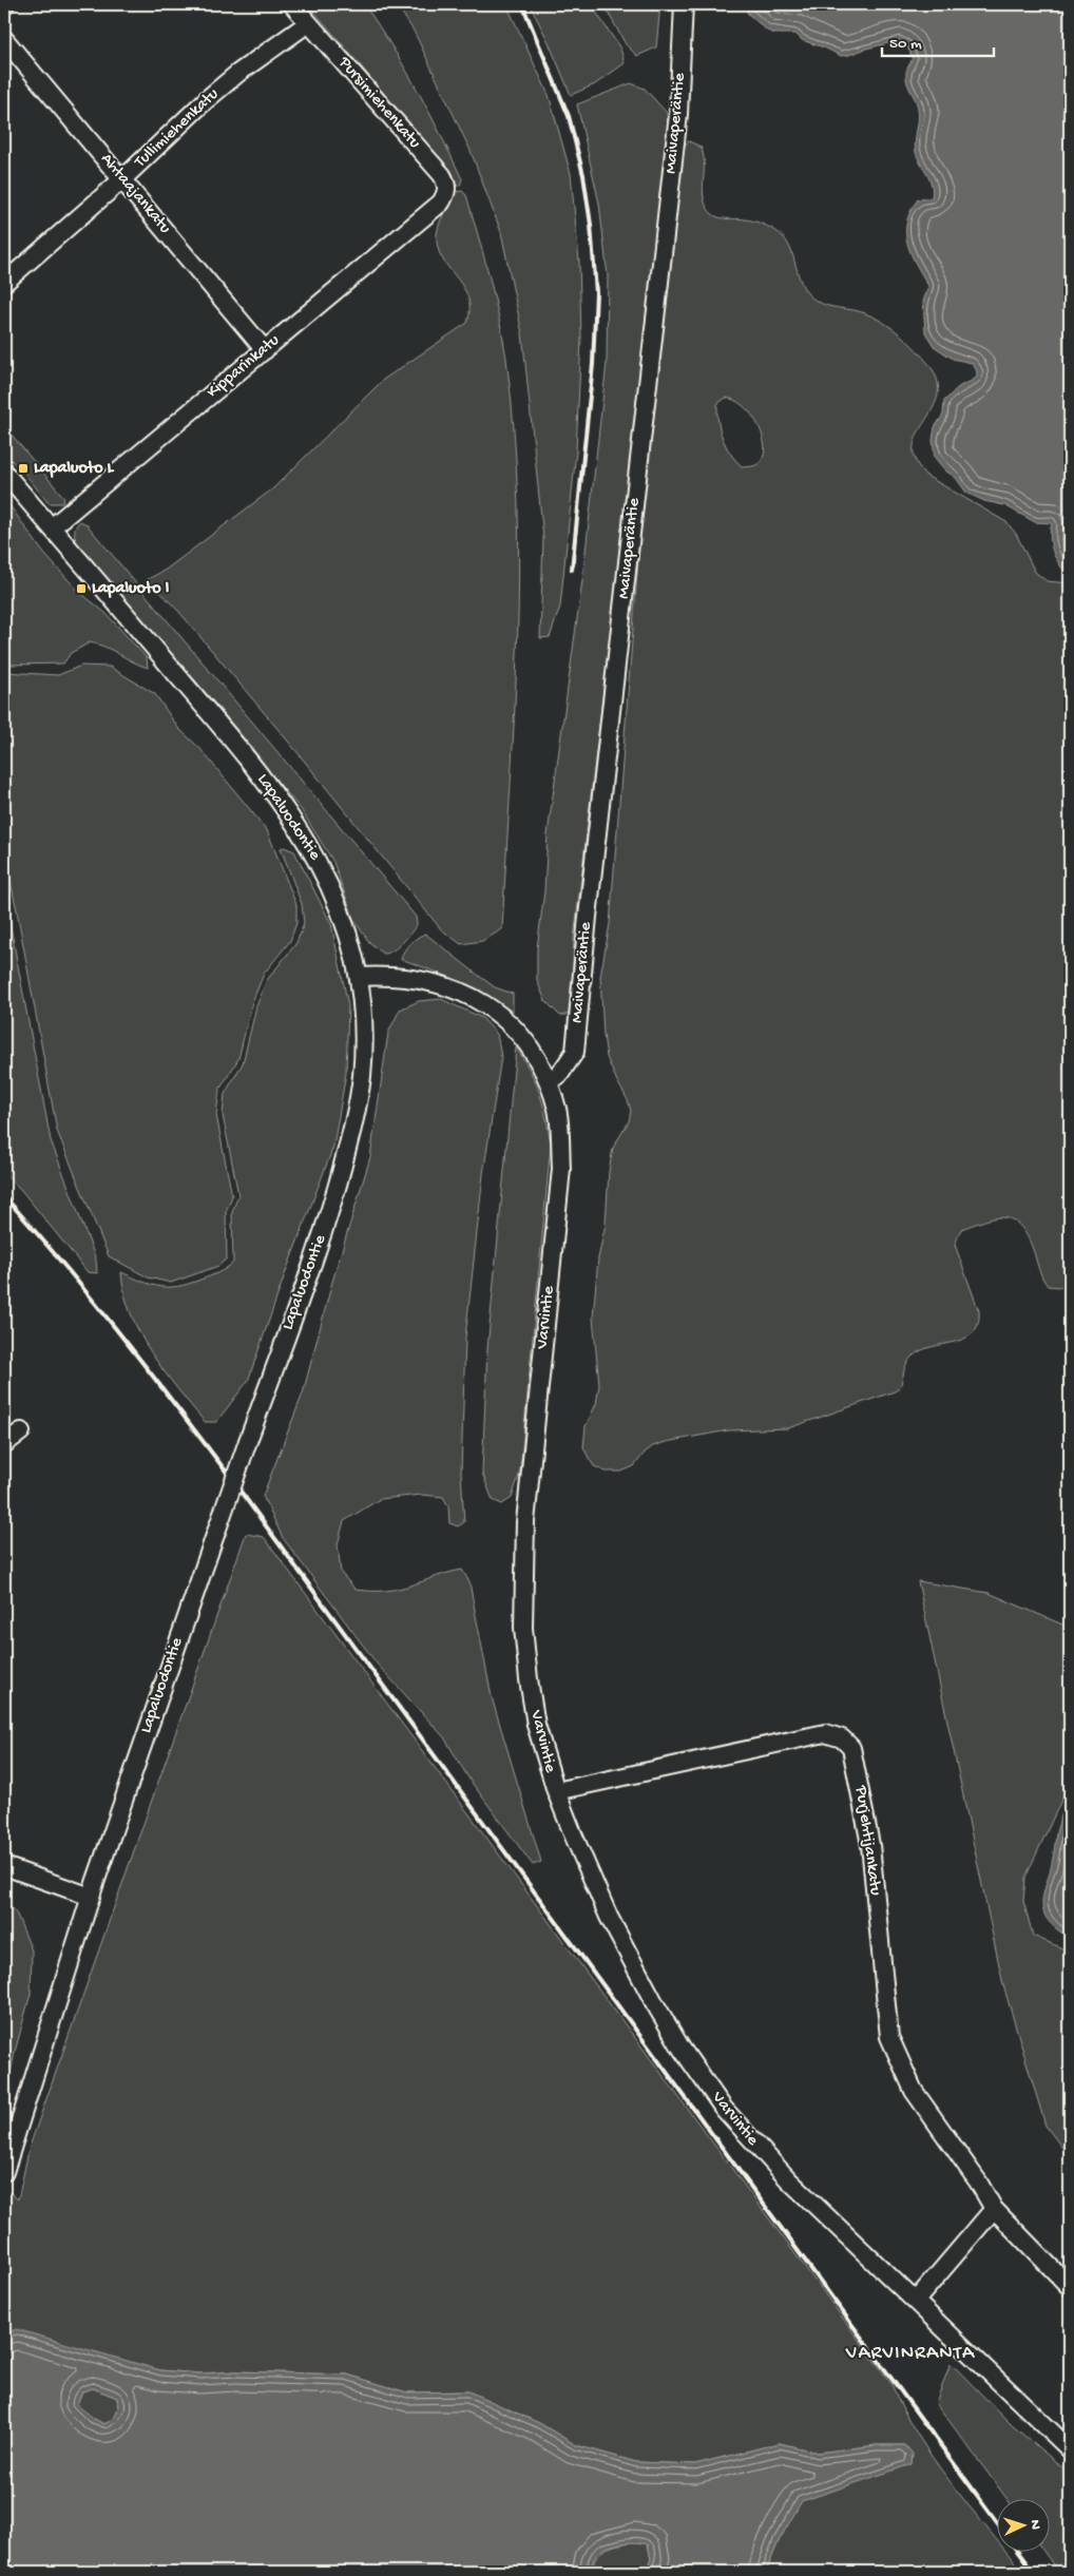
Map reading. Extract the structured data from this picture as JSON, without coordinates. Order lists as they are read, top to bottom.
{
  "streets": {
    "street": [
      "Pursimiehenkatu",
      "Maivaperäntie",
      "Tullimiehenkatu",
      "Ahtaajankatu",
      "Kipparinkatu",
      "Lapaluodontie",
      "Varvintie",
      "Purjehtijankatu"
    ]
  },
  "crossings": [
    ["Pursimiehenkatu", "Tullimiehenkatu"],
    ["Pursimiehenkatu", "Kipparinkatu"],
    ["Maivaperäntie", "Varvintie"],
    ["Tullimiehenkatu", "Ahtaajankatu"],
    ["Ahtaajankatu", "Kipparinkatu"],
    ["Kipparinkatu", "Lapaluodontie"],
    ["Lapaluodontie", "Varvintie"],
    ["Varvintie", "Purjehtijankatu"]
  ],
  "districts": ["VARVINRANTA"],
  "places": {
    "transit": ["Lapaluoto L", "Lapaluoto I"]
  },
  "scale_bar": "50 m",
  "north": "right"
}
